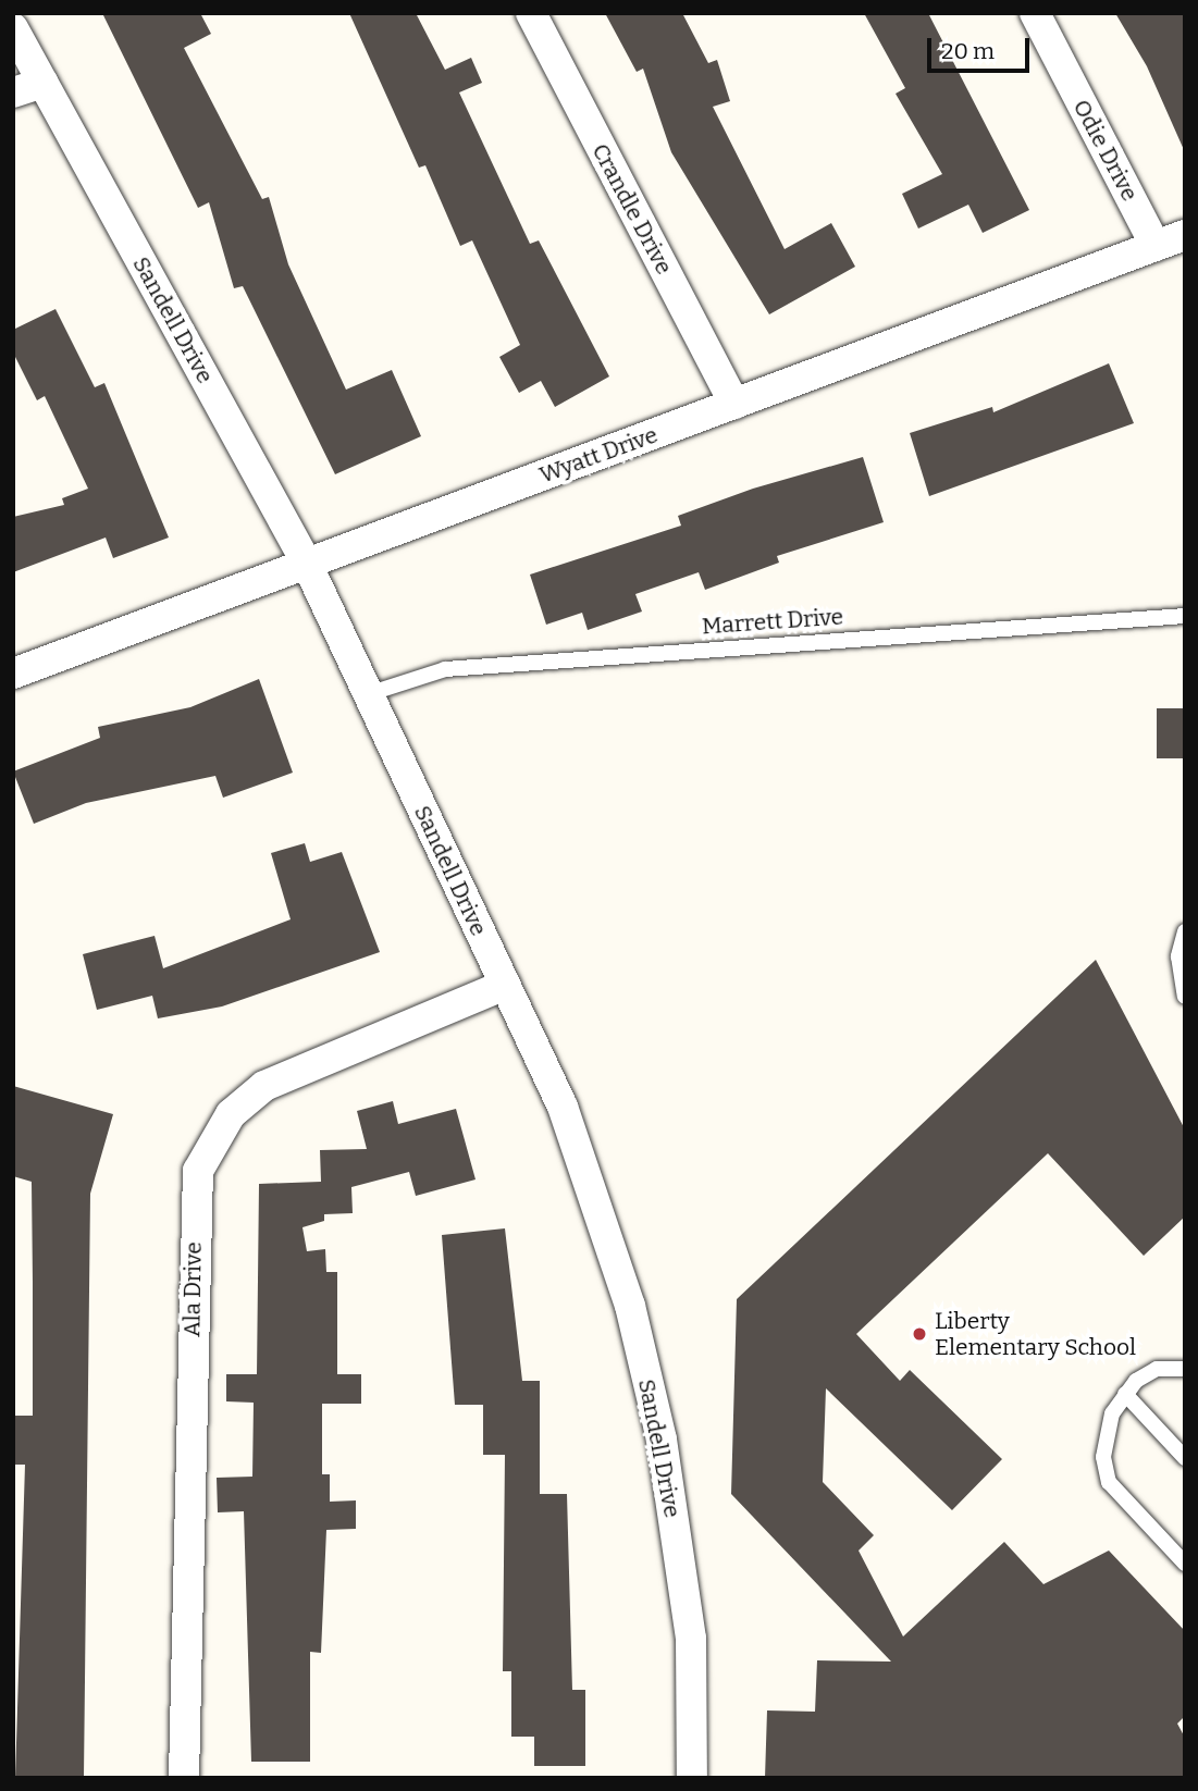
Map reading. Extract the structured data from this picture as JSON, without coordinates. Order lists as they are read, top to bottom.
{
  "streets": {
    "street": [
      "Odie Drive",
      "Crandle Drive",
      "Sandell Drive",
      "Wyatt Drive",
      "Ala Drive"
    ],
    "lane": ["Marrett Drive"]
  },
  "crossings": [
    ["Odie Drive", "Wyatt Drive"],
    ["Crandle Drive", "Wyatt Drive"],
    ["Sandell Drive", "Wyatt Drive"],
    ["Sandell Drive", "Marrett Drive"],
    ["Sandell Drive", "Ala Drive"]
  ],
  "places": ["Liberty Elementary School"],
  "scale_bar": "20 m"
}
